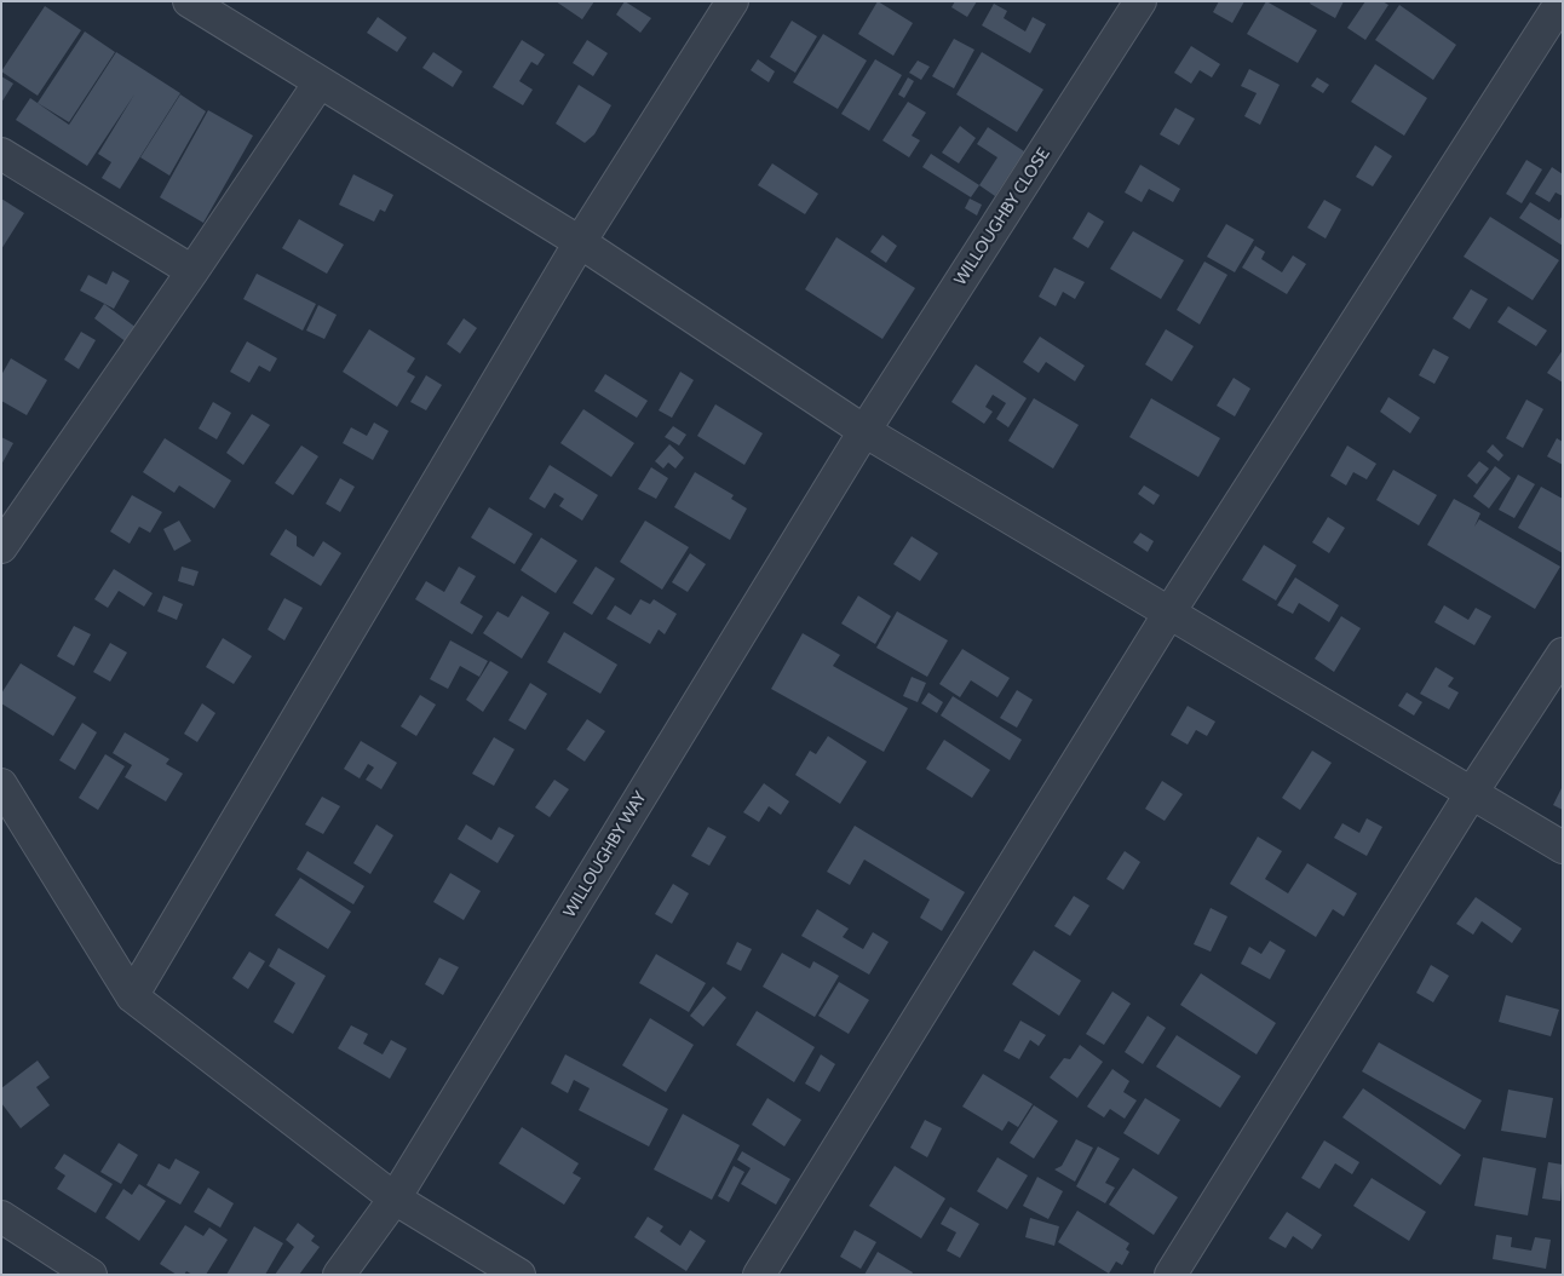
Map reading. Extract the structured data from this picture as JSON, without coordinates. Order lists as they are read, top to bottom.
{
  "streets": {
    "street": ["WILLOUGHBY CLOSE", "WILLOUGHBY WAY"]
  },
  "crossings": [
    ["WILLOUGHBY CLOSE", "WILLOUGHBY WAY"]
  ]
}
